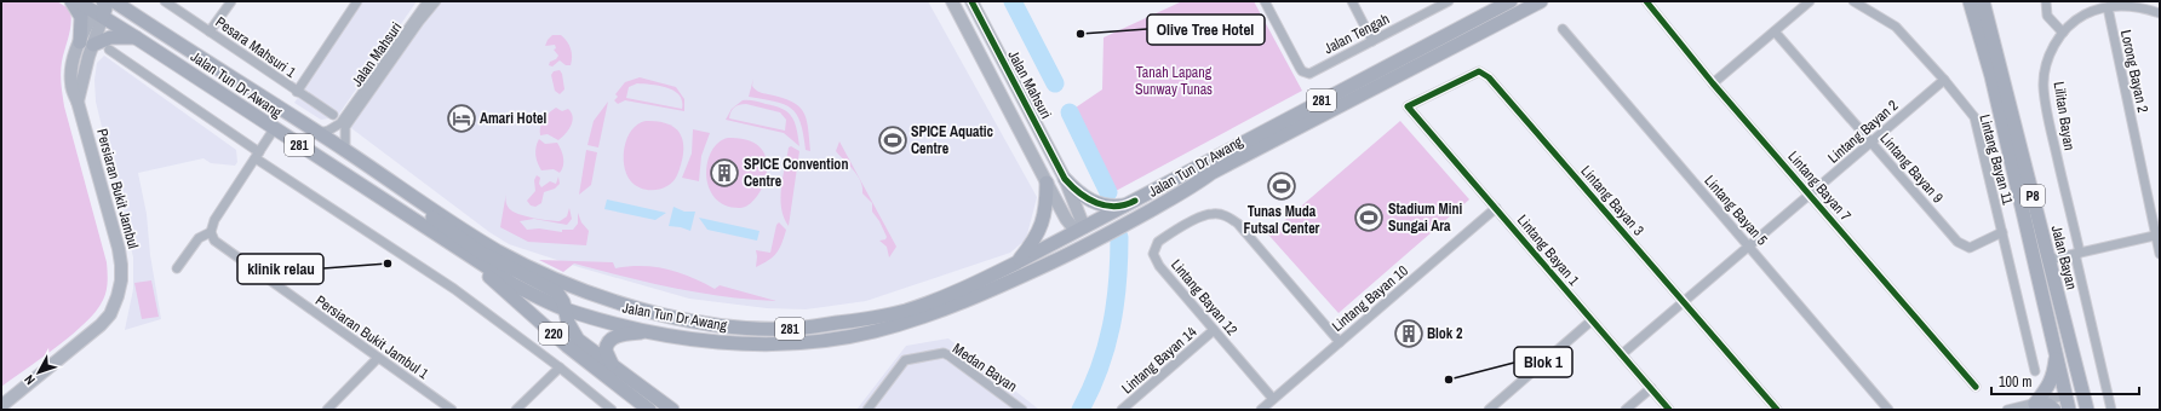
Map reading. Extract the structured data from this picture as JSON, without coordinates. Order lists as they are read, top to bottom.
{
  "streets": {
    "main road": [
      "Jalan Tun Dr Awang",
      "281",
      "P8",
      "Jalan Bayan",
      "220"
    ],
    "street": [
      "Jalan Tengah",
      "Pesara Mahsuri 1",
      "Jalan Mahsuri",
      "Lorong Bayan 2",
      "Lilitan Bayan",
      "Lintang Bayan 2",
      "Lintang Bayan 11",
      "Lintang Bayan 9",
      "Lintang Bayan 7",
      "Persiaran Bukit Jambul",
      "Lintang Bayan 3",
      "Lintang Bayan 5",
      "Lintang Bayan 1",
      "Lintang Bayan 12",
      "Lintang Bayan 10",
      "Persiaran Bukit Jambul 1",
      "Lintang Bayan 14",
      "Medan Bayan"
    ]
  },
  "crossings": [
    ["Jalan Mahsuri", "Jalan Tun Dr Awang"],
    ["Lorong Bayan 2", "Lilitan Bayan"],
    ["Jalan Tun Dr Awang", "Persiaran Bukit Jambul"],
    ["Jalan Tun Dr Awang", "220"],
    ["Lintang Bayan 2", "Lintang Bayan 11"],
    ["Lintang Bayan 2", "Lintang Bayan 9"],
    ["Lintang Bayan 2", "Lintang Bayan 7"],
    ["Lintang Bayan 2", "Lintang Bayan 3"],
    ["Lintang Bayan 2", "Lintang Bayan 5"],
    ["Lintang Bayan 2", "Lintang Bayan 1"],
    ["Lintang Bayan 11", "Lintang Bayan 9"],
    ["Lintang Bayan 3", "Lintang Bayan 1"],
    ["Lintang Bayan 1", "Lintang Bayan 10"],
    ["Lintang Bayan 12", "Lintang Bayan 10"],
    ["Lintang Bayan 12", "Lintang Bayan 14"]
  ],
  "parks": ["Tanah Lapang Sunway Tunas"],
  "places": {
    "other": ["Olive Tree Hotel", "klinik relau", "Blok 1"],
    "hotel": ["Amari Hotel"],
    "sports": ["SPICE Aquatic Centre", "Tunas Muda Futsal Center", "Stadium Mini Sungai Ara"],
    "building": ["SPICE Convention Centre", "Blok 2"]
  },
  "scale_bar": "100 m",
  "north": "bottom left"
}
